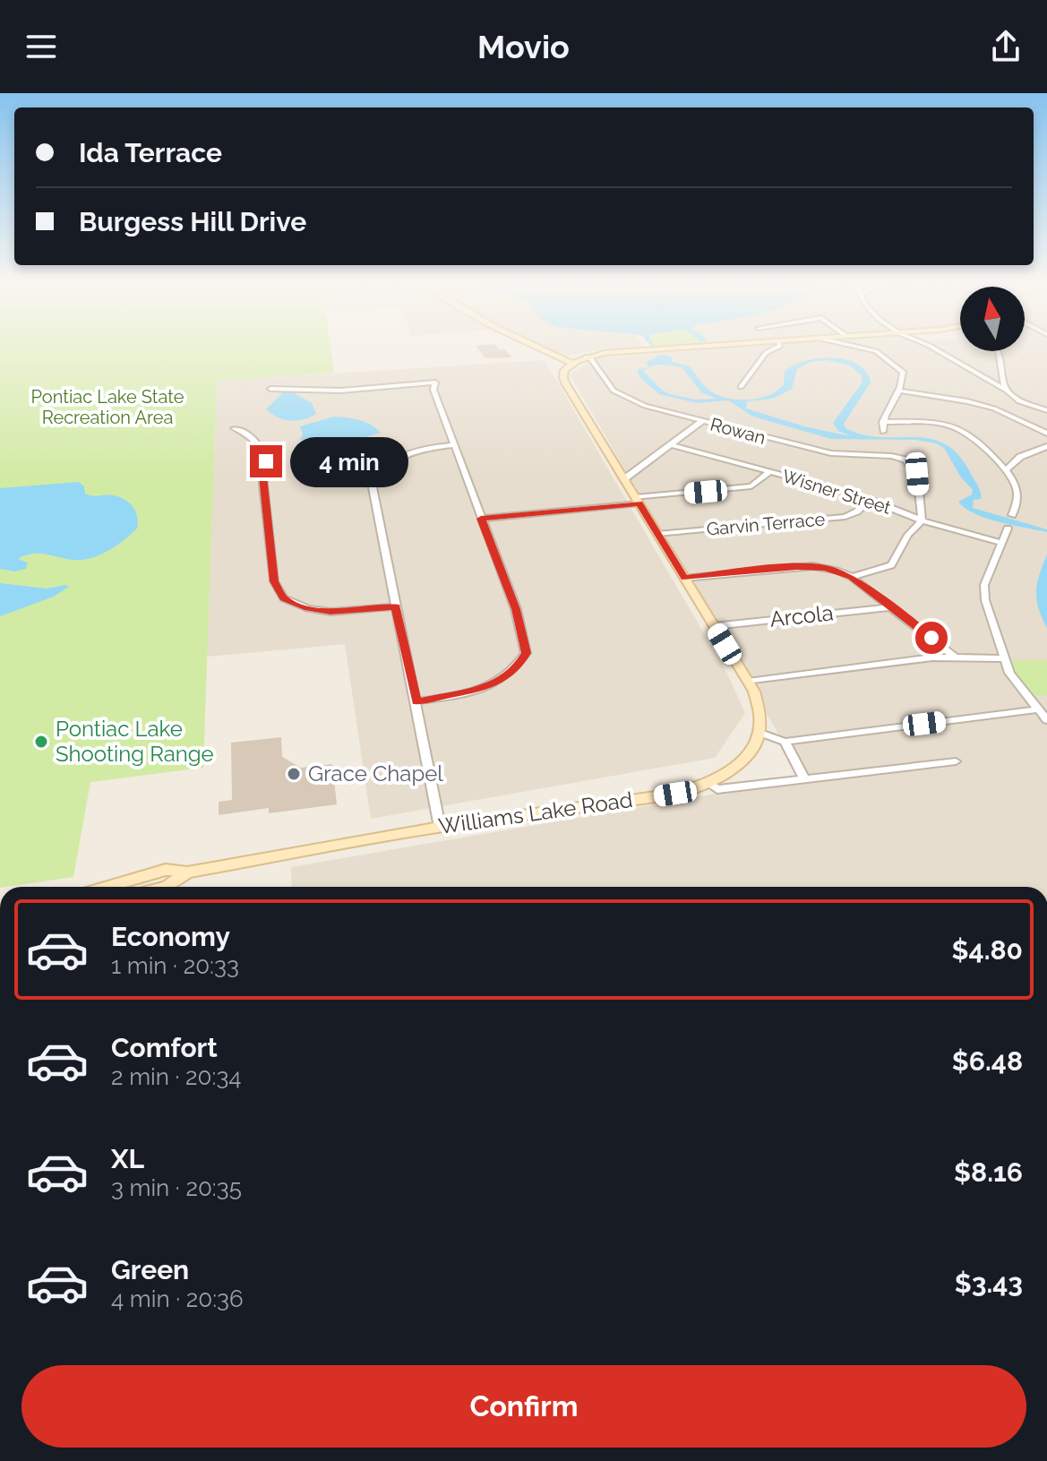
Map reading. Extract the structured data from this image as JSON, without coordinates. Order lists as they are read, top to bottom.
{
  "streets": {
    "main road": ["Williams Lake Road"],
    "street": [
      "Rowan",
      "Wisner Street",
      "Garvin Terrace",
      "Arcola"
    ]
  },
  "crossings": [
    ["Rowan", "Wisner Street"],
    ["Wisner Street", "Garvin Terrace"]
  ],
  "parks": ["Pontiac Lake State Recreation Area"],
  "places": ["Pontiac Lake Shooting Range", "Grace Chapel"],
  "north": "top",
  "page": {
    "header": "Movio",
    "banner": ["Ida Terrace", "Burgess Hill Drive"],
    "bubble": "4 min",
    "list": [
      {
        "name": "Economy",
        "note": "1 min · 20:33",
        "value": "$4.80"
      },
      {
        "name": "Comfort",
        "note": "2 min · 20:34",
        "value": "$6.48"
      },
      {
        "name": "XL",
        "note": "3 min · 20:35",
        "value": "$8.16"
      },
      {
        "name": "Green",
        "note": "4 min · 20:36",
        "value": "$3.43"
      }
    ],
    "buttons": "Confirm"
  }
}
